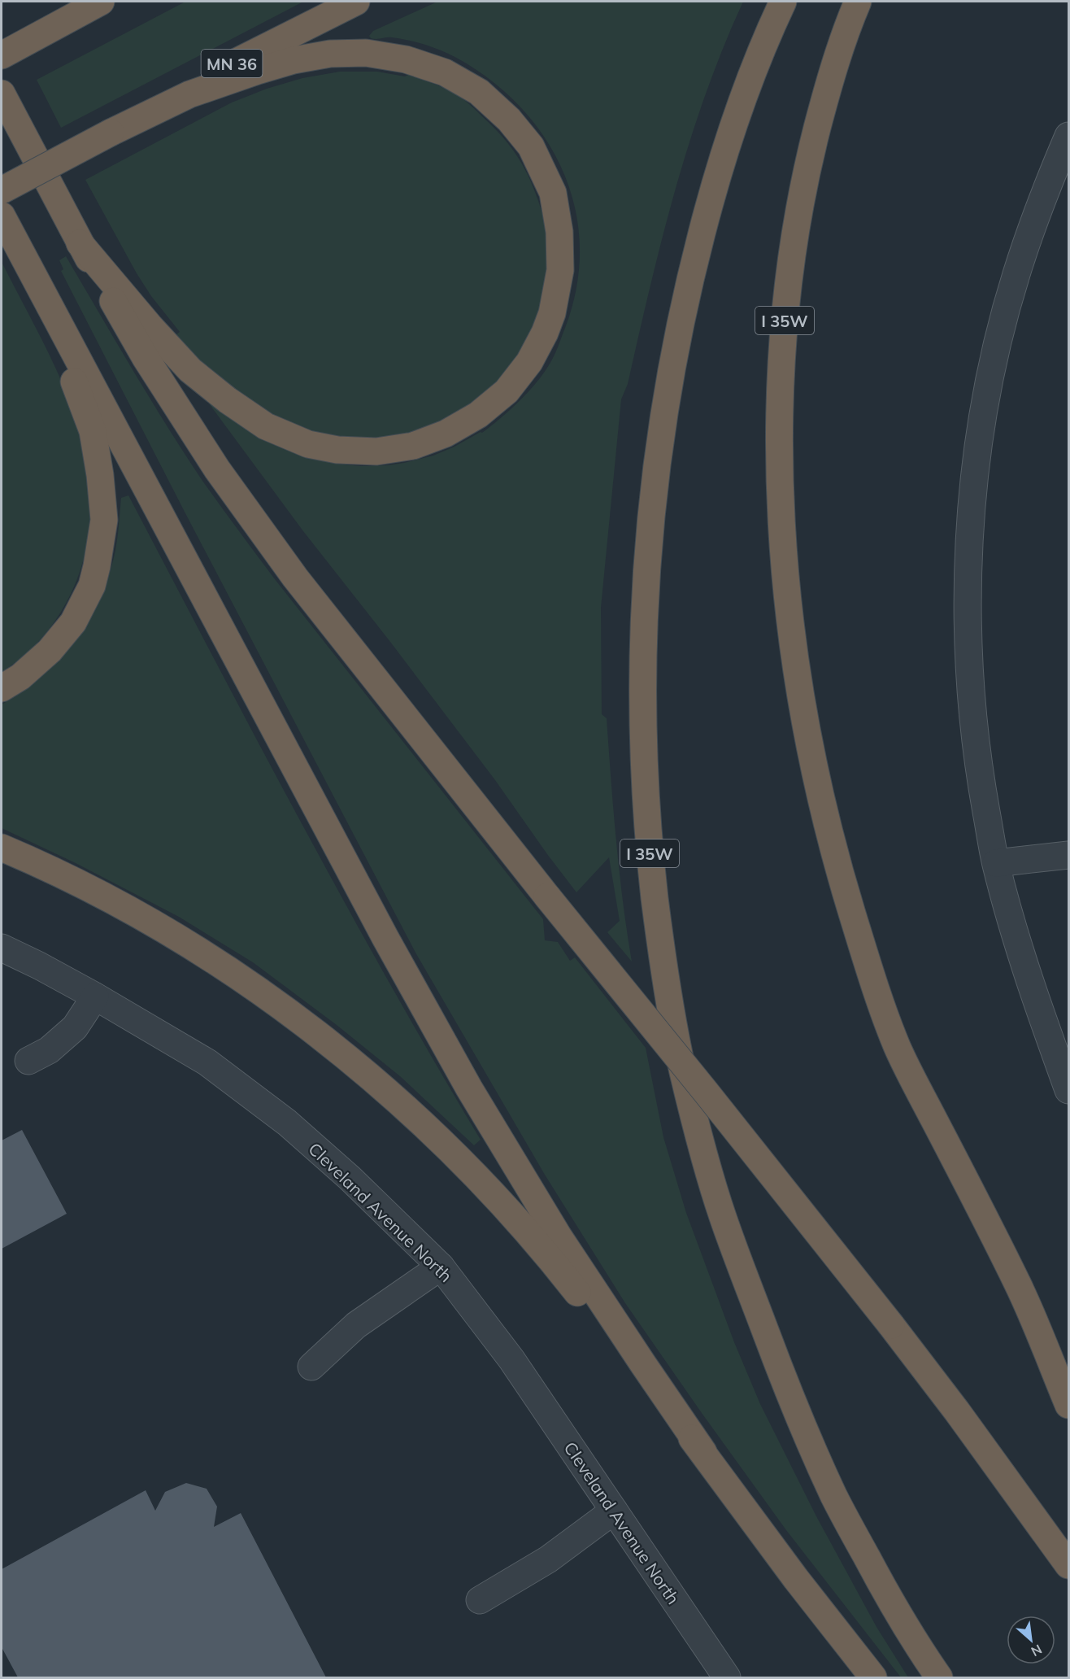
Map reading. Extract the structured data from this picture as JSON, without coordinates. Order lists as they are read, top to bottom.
{
  "streets": {
    "highway": ["MN 36", "I 35W"],
    "street": ["Cleveland Avenue North"]
  },
  "north": "bottom right"
}
